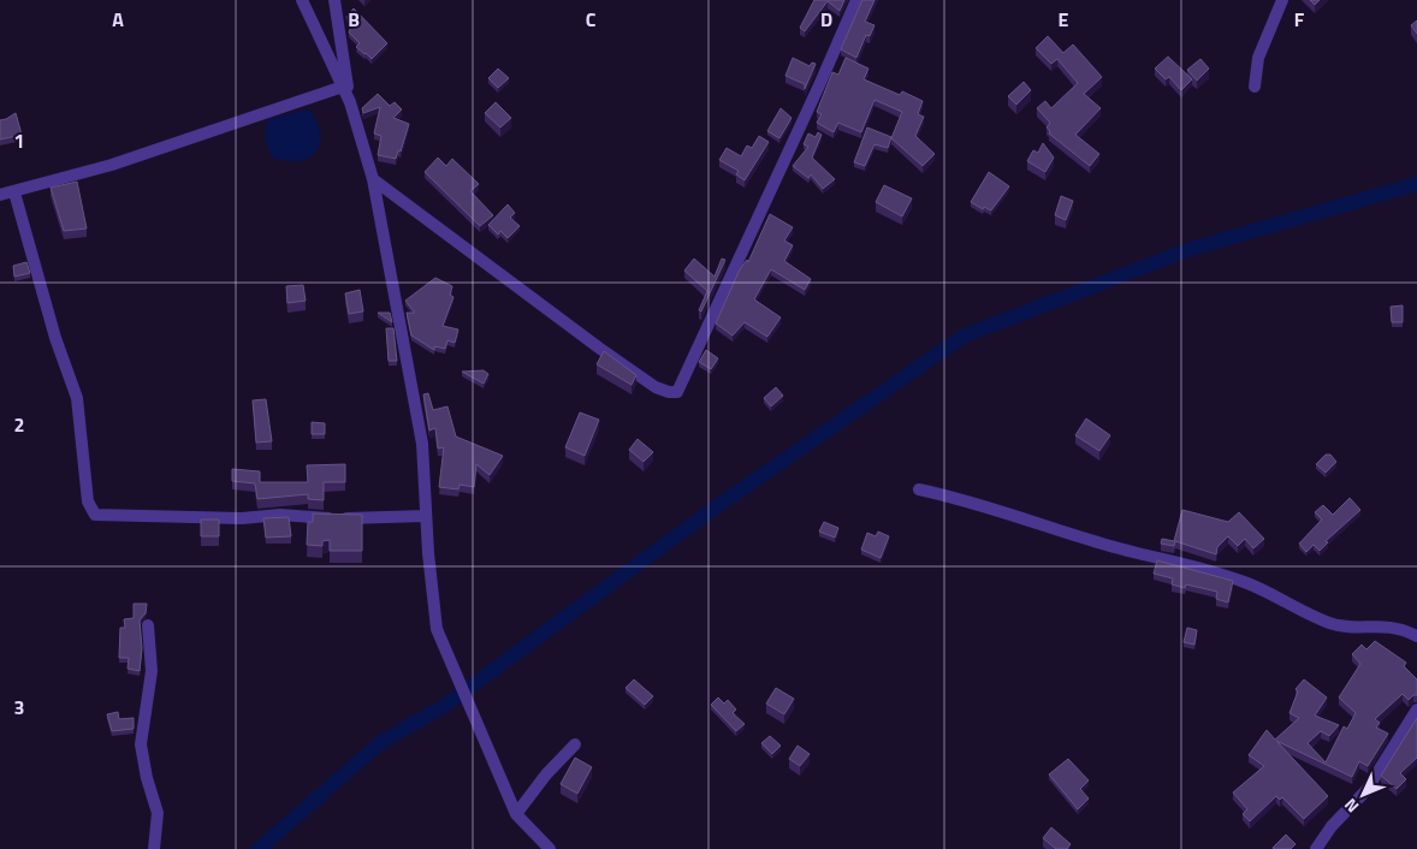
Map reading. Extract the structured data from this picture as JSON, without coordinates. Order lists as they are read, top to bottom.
{
  "north": "bottom left",
  "grid": {
    "columns": [
      "A",
      "B",
      "C",
      "D",
      "E",
      "F"
    ],
    "rows": ["1", "2", "3"]
  }
}
